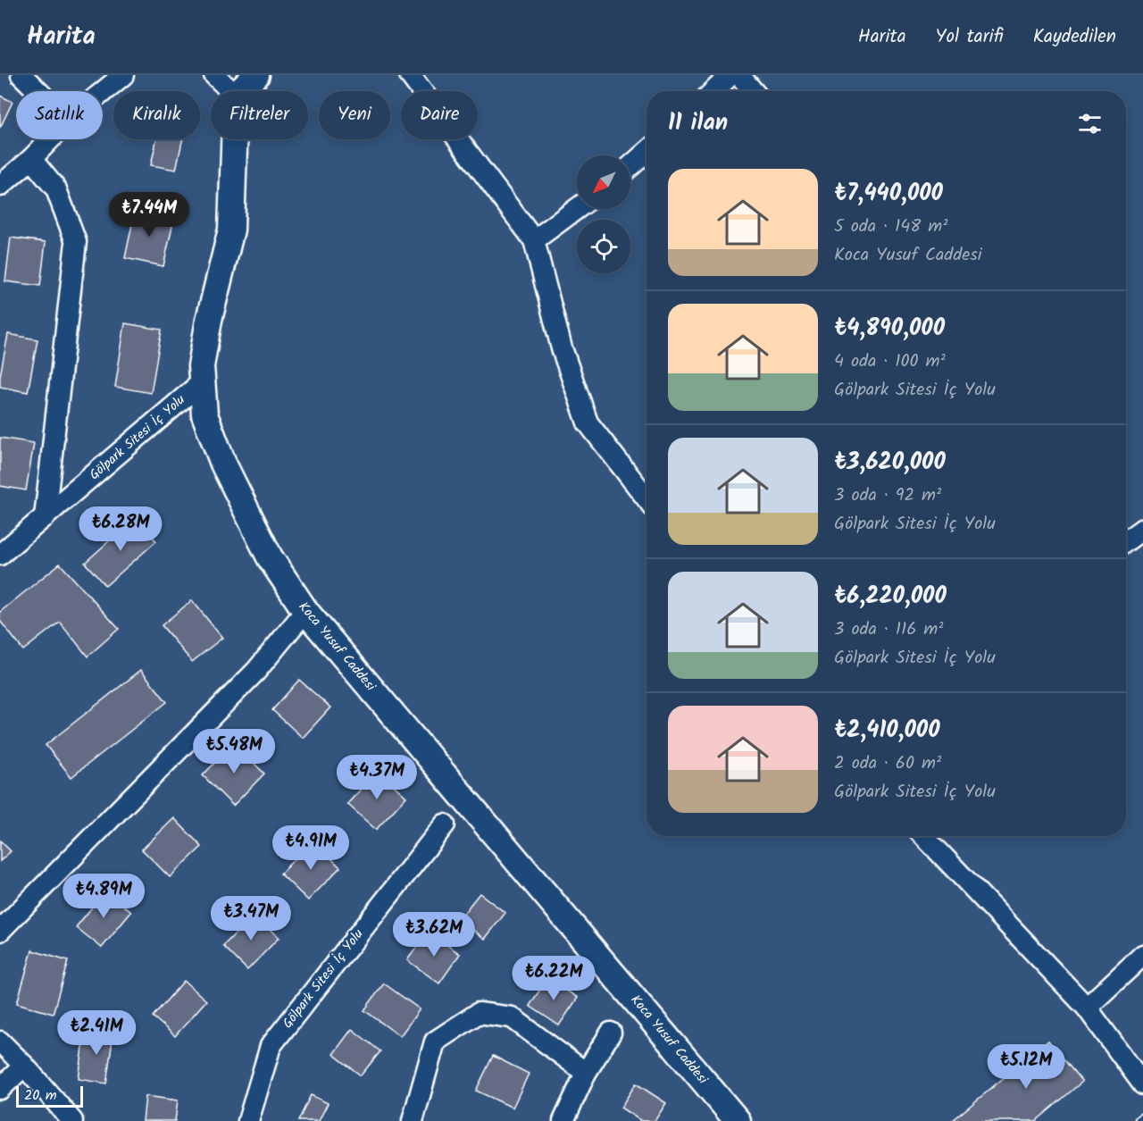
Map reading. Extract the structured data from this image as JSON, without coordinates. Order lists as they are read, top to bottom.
{
  "streets": {
    "street": ["Gölpark Sitesi İç Yolu", "Koca Yusuf Caddesi"]
  },
  "crossings": [
    ["Gölpark Sitesi İç Yolu", "Koca Yusuf Caddesi"]
  ],
  "scale_bar": "20 m",
  "north": "bottom left",
  "page": {
    "header": "Harita",
    "nav": ["Harita", "Yol tarifi", "Kaydedilen"],
    "chip": [
      "Satılık",
      "Kiralık",
      "Filtreler",
      "Yeni",
      "Daire"
    ],
    "heading": "11 ilan",
    "list": [
      {
        "name": "₺7,440,000",
        "note": "5 oda · 148 m² · Koca Yusuf Caddesi"
      },
      {
        "name": "₺4,890,000",
        "note": "4 oda · 100 m² · Gölpark Sitesi İç Yolu"
      },
      {
        "name": "₺3,620,000",
        "note": "3 oda · 92 m² · Gölpark Sitesi İç Yolu"
      },
      {
        "name": "₺6,220,000",
        "note": "3 oda · 116 m² · Gölpark Sitesi İç Yolu"
      },
      {
        "name": "₺2,410,000",
        "note": "2 oda · 60 m² · Gölpark Sitesi İç Yolu"
      }
    ],
    "price": [
      "₺7.44M",
      "₺6.28M",
      "₺5.48M",
      "₺4.37M",
      "₺4.91M",
      "₺4.89M",
      "₺3.47M",
      "₺3.62M",
      "₺6.22M",
      "₺2.41M",
      "₺5.12M"
    ],
    "scale": "20 m"
  }
}
